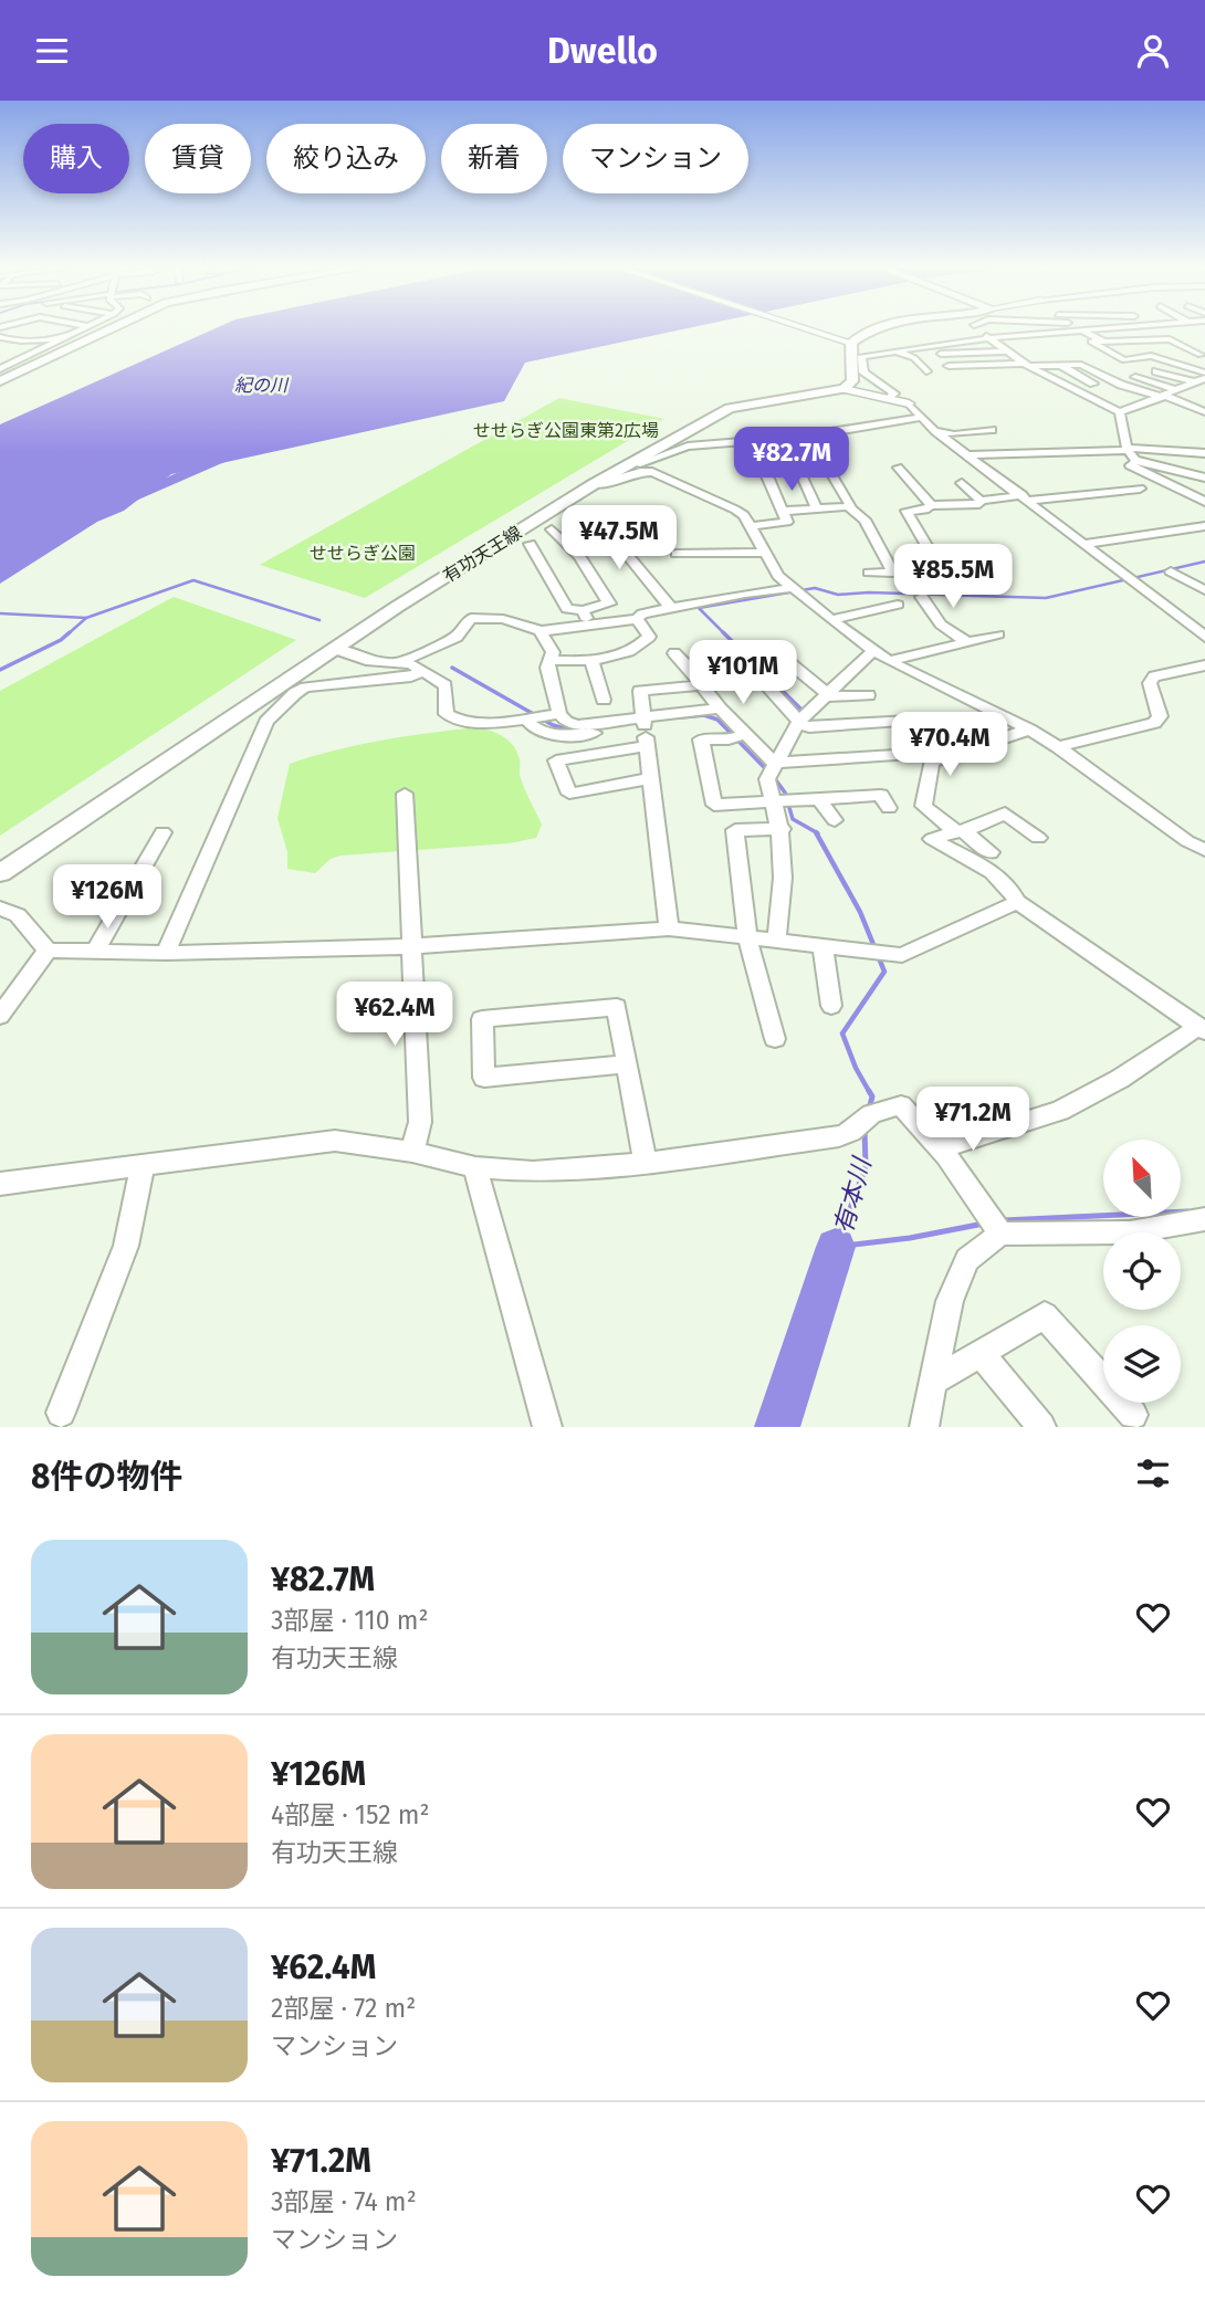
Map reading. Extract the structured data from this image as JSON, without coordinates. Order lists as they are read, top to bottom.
{
  "streets": {
    "main road": ["有功天王線"]
  },
  "water": ["紀の川", "有本川"],
  "parks": ["せせらぎ公園東第2広場", "せせらぎ公園"],
  "north": "top left",
  "page": {
    "header": "Dwello",
    "chip": [
      "購入",
      "賃貸",
      "絞り込み",
      "新着",
      "マンション"
    ],
    "price": [
      "¥82.7M",
      "¥47.5M",
      "¥85.5M",
      "¥101M",
      "¥70.4M",
      "¥126M",
      "¥62.4M",
      "¥71.2M"
    ],
    "heading": "8件の物件",
    "list": [
      {
        "name": "¥82.7M",
        "note": "3部屋 · 110 m² · 有功天王線"
      },
      {
        "name": "¥126M",
        "note": "4部屋 · 152 m² · 有功天王線"
      },
      {
        "name": "¥62.4M",
        "note": "2部屋 · 72 m² · マンション"
      },
      {
        "name": "¥71.2M",
        "note": "3部屋 · 74 m² · マンション"
      }
    ]
  }
}
